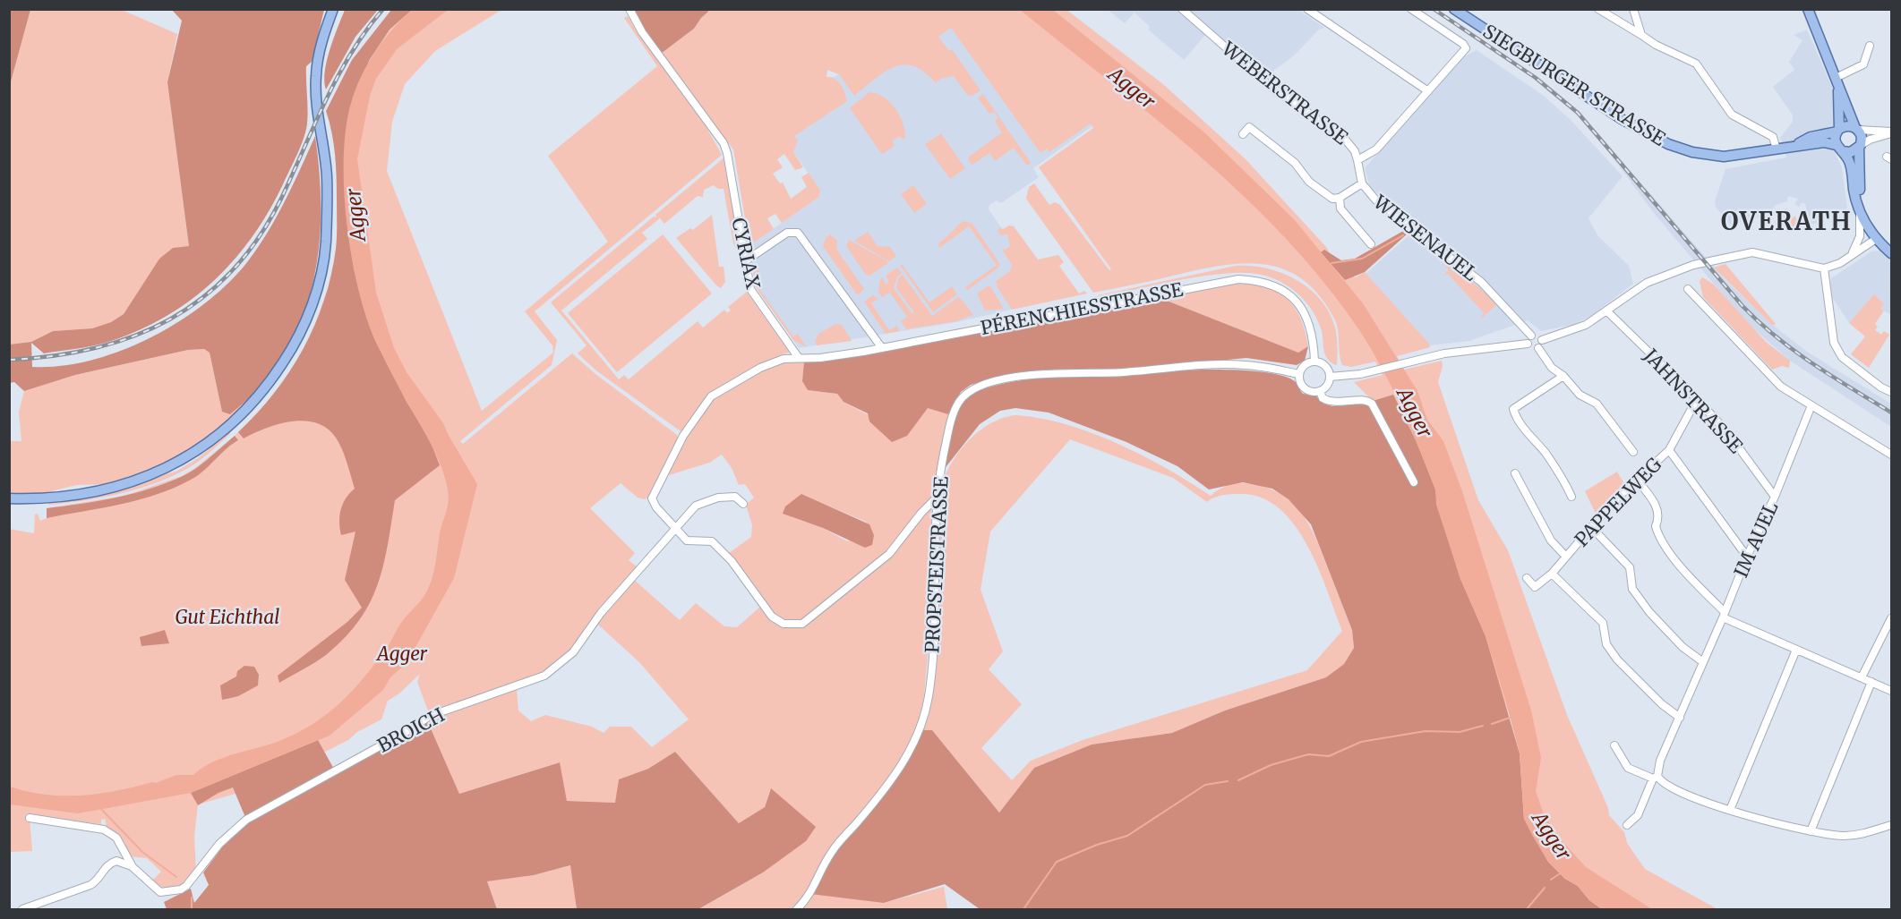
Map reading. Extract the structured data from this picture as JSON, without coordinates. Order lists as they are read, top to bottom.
{
  "streets": {
    "main road": ["SIEGBURGER STRASSE"],
    "street": [
      "WEBERSTRASSE",
      "WIESENAUEL",
      "CYRIAX",
      "PÉRENCHIESSTRASSE",
      "JAHNSTRASSE",
      "PAPPELWEG",
      "IM AUEL",
      "PROPSTEISTRASSE",
      "BROICH"
    ]
  },
  "crossings": [
    ["WEBERSTRASSE", "WIESENAUEL"],
    ["CYRIAX", "PÉRENCHIESSTRASSE"],
    ["PÉRENCHIESSTRASSE", "PROPSTEISTRASSE"],
    ["JAHNSTRASSE", "PAPPELWEG"],
    ["JAHNSTRASSE", "IM AUEL"]
  ],
  "districts": ["OVERATH"],
  "water": ["Agger"],
  "parks": ["Gut Eichthal", "Agger"]
}
